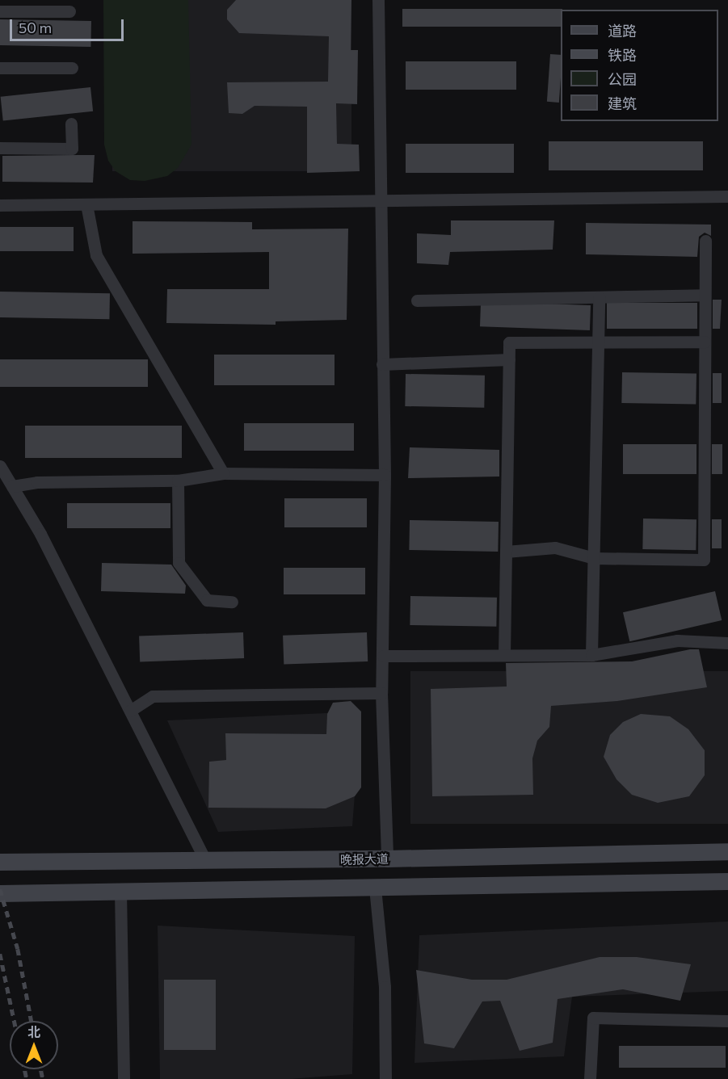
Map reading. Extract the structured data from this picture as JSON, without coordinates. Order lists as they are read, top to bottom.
{
  "streets": {
    "main road": ["晚报大道"]
  },
  "legend": [
    "道路",
    "铁路",
    "公园",
    "建筑"
  ],
  "scale_bar": "50 m",
  "north": "top"
}
